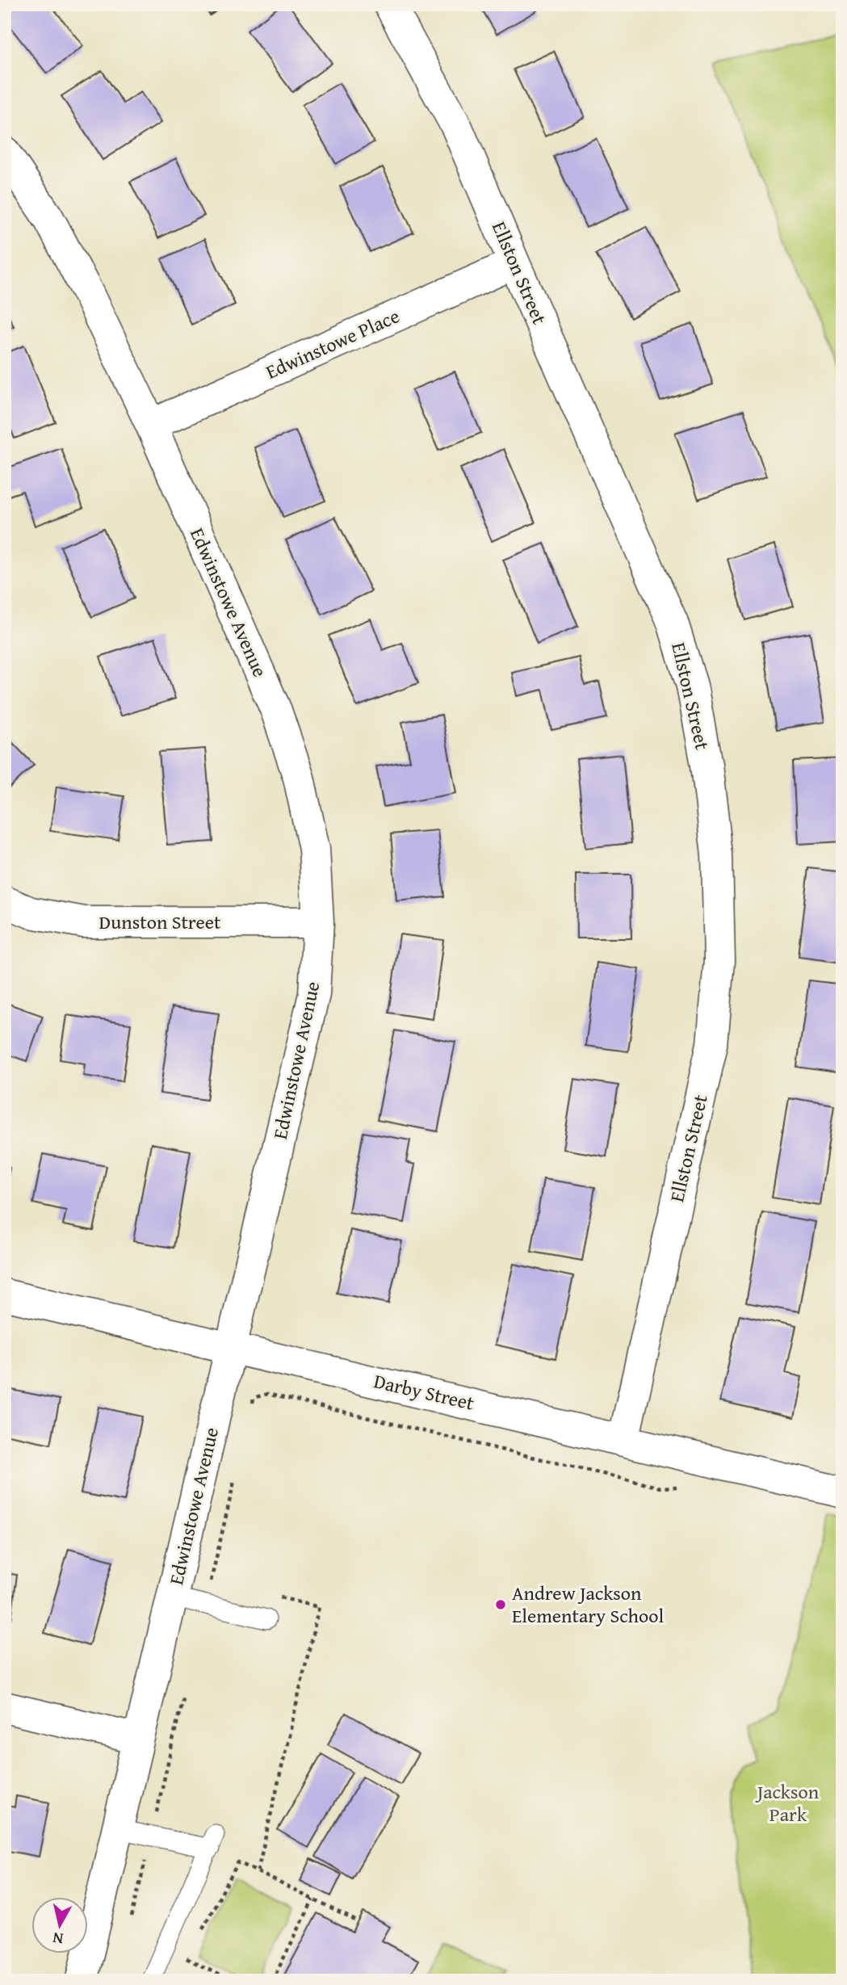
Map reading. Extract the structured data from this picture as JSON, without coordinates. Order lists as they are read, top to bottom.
{
  "streets": {
    "street": [
      "Ellston Street",
      "Edwinstowe Place",
      "Edwinstowe Avenue",
      "Dunston Street",
      "Darby Street"
    ]
  },
  "crossings": [
    ["Ellston Street", "Edwinstowe Place"],
    ["Ellston Street", "Darby Street"],
    ["Edwinstowe Place", "Edwinstowe Avenue"],
    ["Edwinstowe Avenue", "Dunston Street"],
    ["Edwinstowe Avenue", "Darby Street"]
  ],
  "parks": ["Jackson Park"],
  "places": ["Andrew Jackson Elementary School"],
  "north": "bottom"
}
